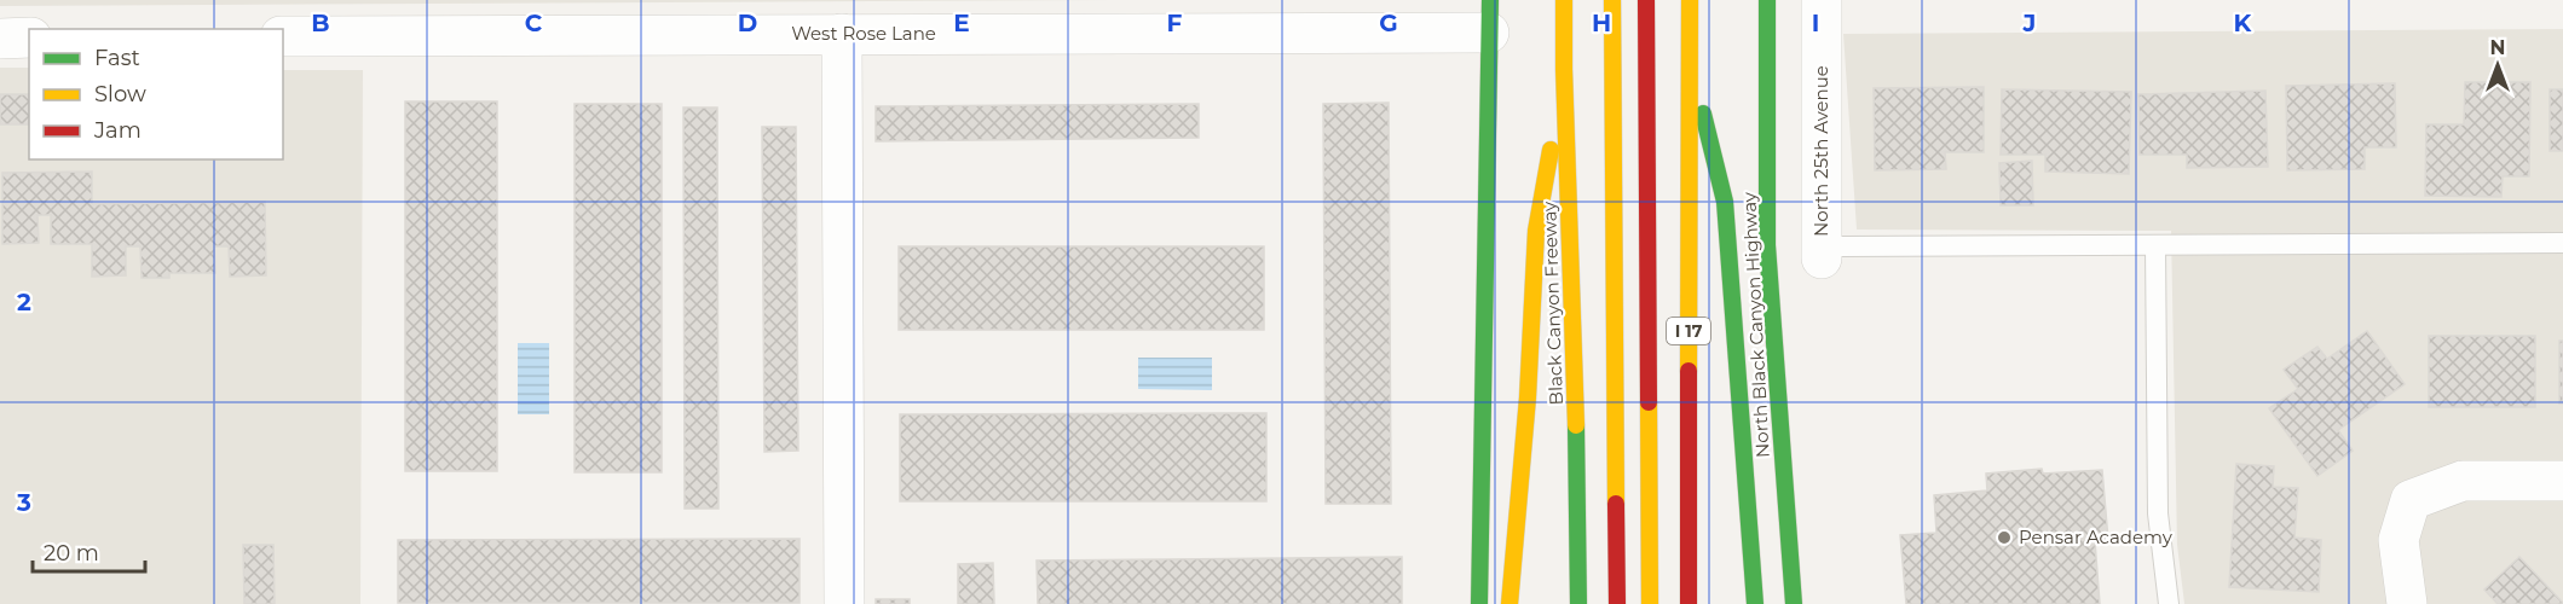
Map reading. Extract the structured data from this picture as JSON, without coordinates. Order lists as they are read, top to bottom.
{
  "streets": {
    "main road": ["Black Canyon Freeway", "North Black Canyon Highway", "I 17"],
    "street": ["West Rose Lane", "North 25th Avenue"]
  },
  "places": ["Pensar Academy"],
  "legend": ["Fast", "Slow", "Jam"],
  "scale_bar": "20 m",
  "north": "top",
  "grid": {
    "columns": [
      "B",
      "C",
      "D",
      "E",
      "F",
      "G",
      "H",
      "I",
      "J",
      "K"
    ],
    "rows": ["2", "3"]
  }
}
